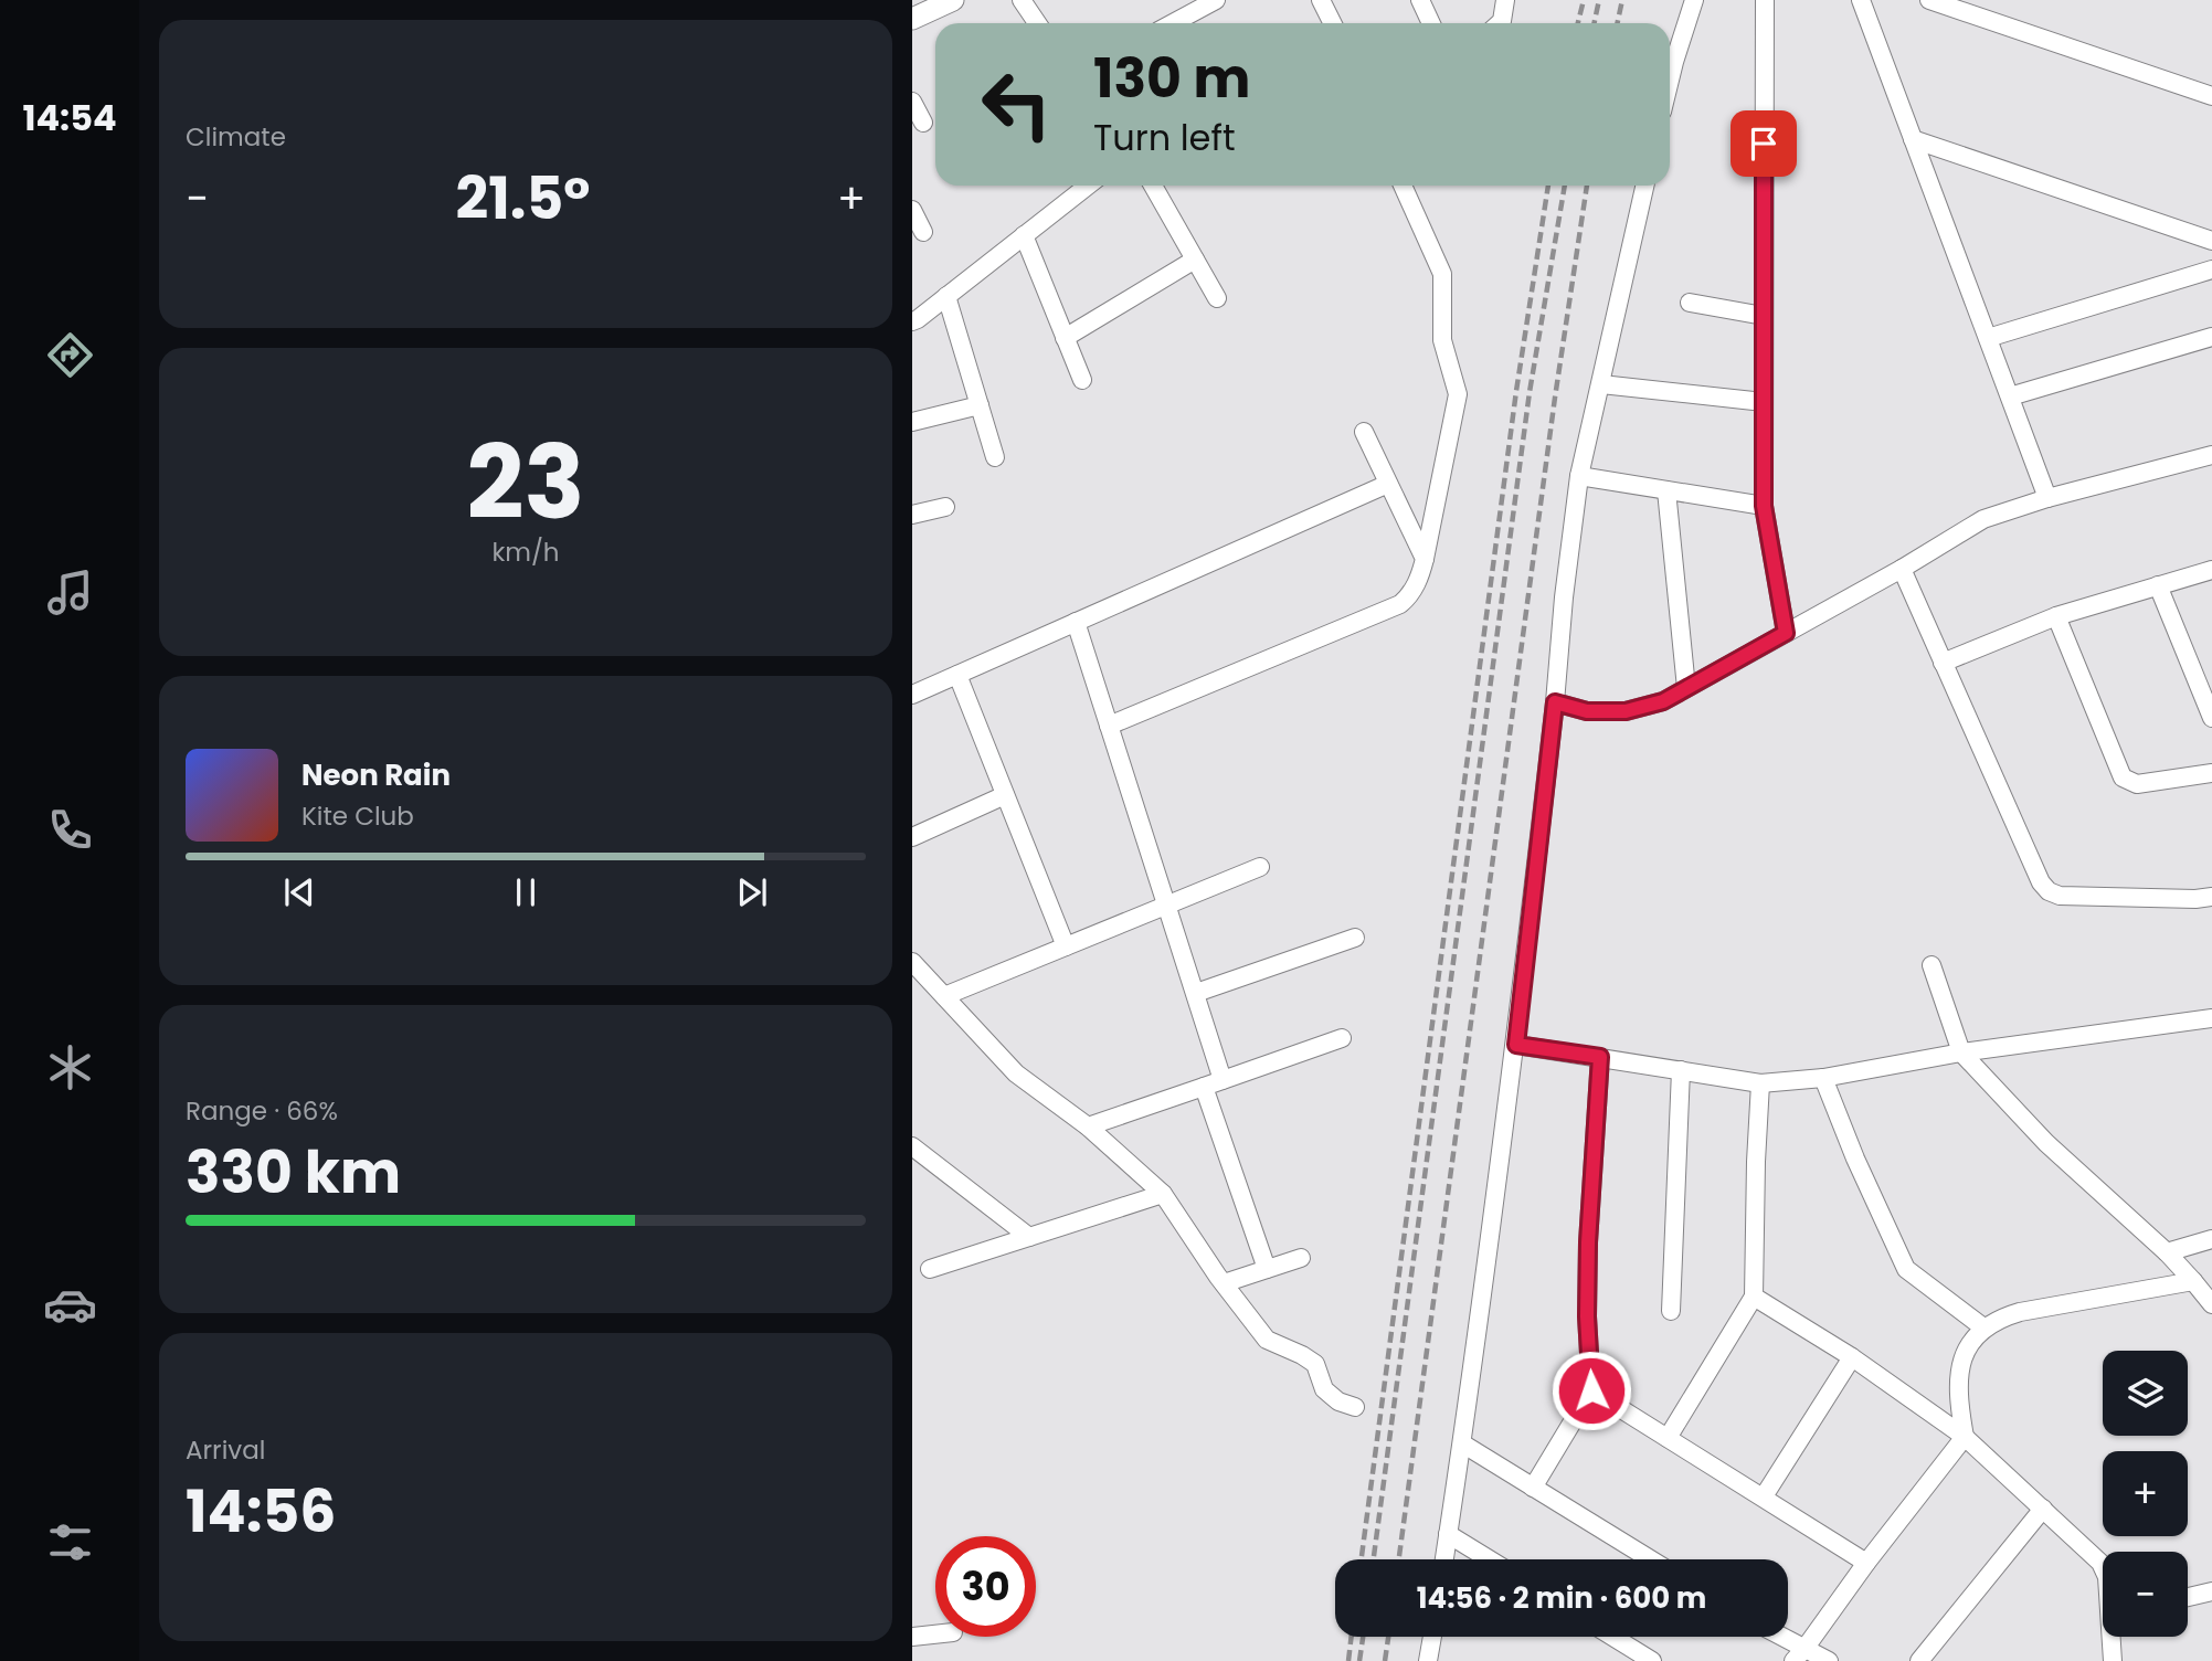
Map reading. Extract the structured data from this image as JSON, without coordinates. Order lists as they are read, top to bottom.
{
  "page": {
    "tabs": "14:54",
    "tile": [
      "Climate",
      ["23", "km/h"],
      ["Range · 66%", "330 km"],
      ["Arrival", "14:56"]
    ],
    "turn": ["130 m", "Turn left"],
    "heat": ["−", "21.5°", "+"],
    "song": ["Neon Rain", "Kite Club"],
    "map_buttons": ["+", "−"],
    "limit": "30",
    "trip": "14:56 · 2 min · 600 m"
  }
}
